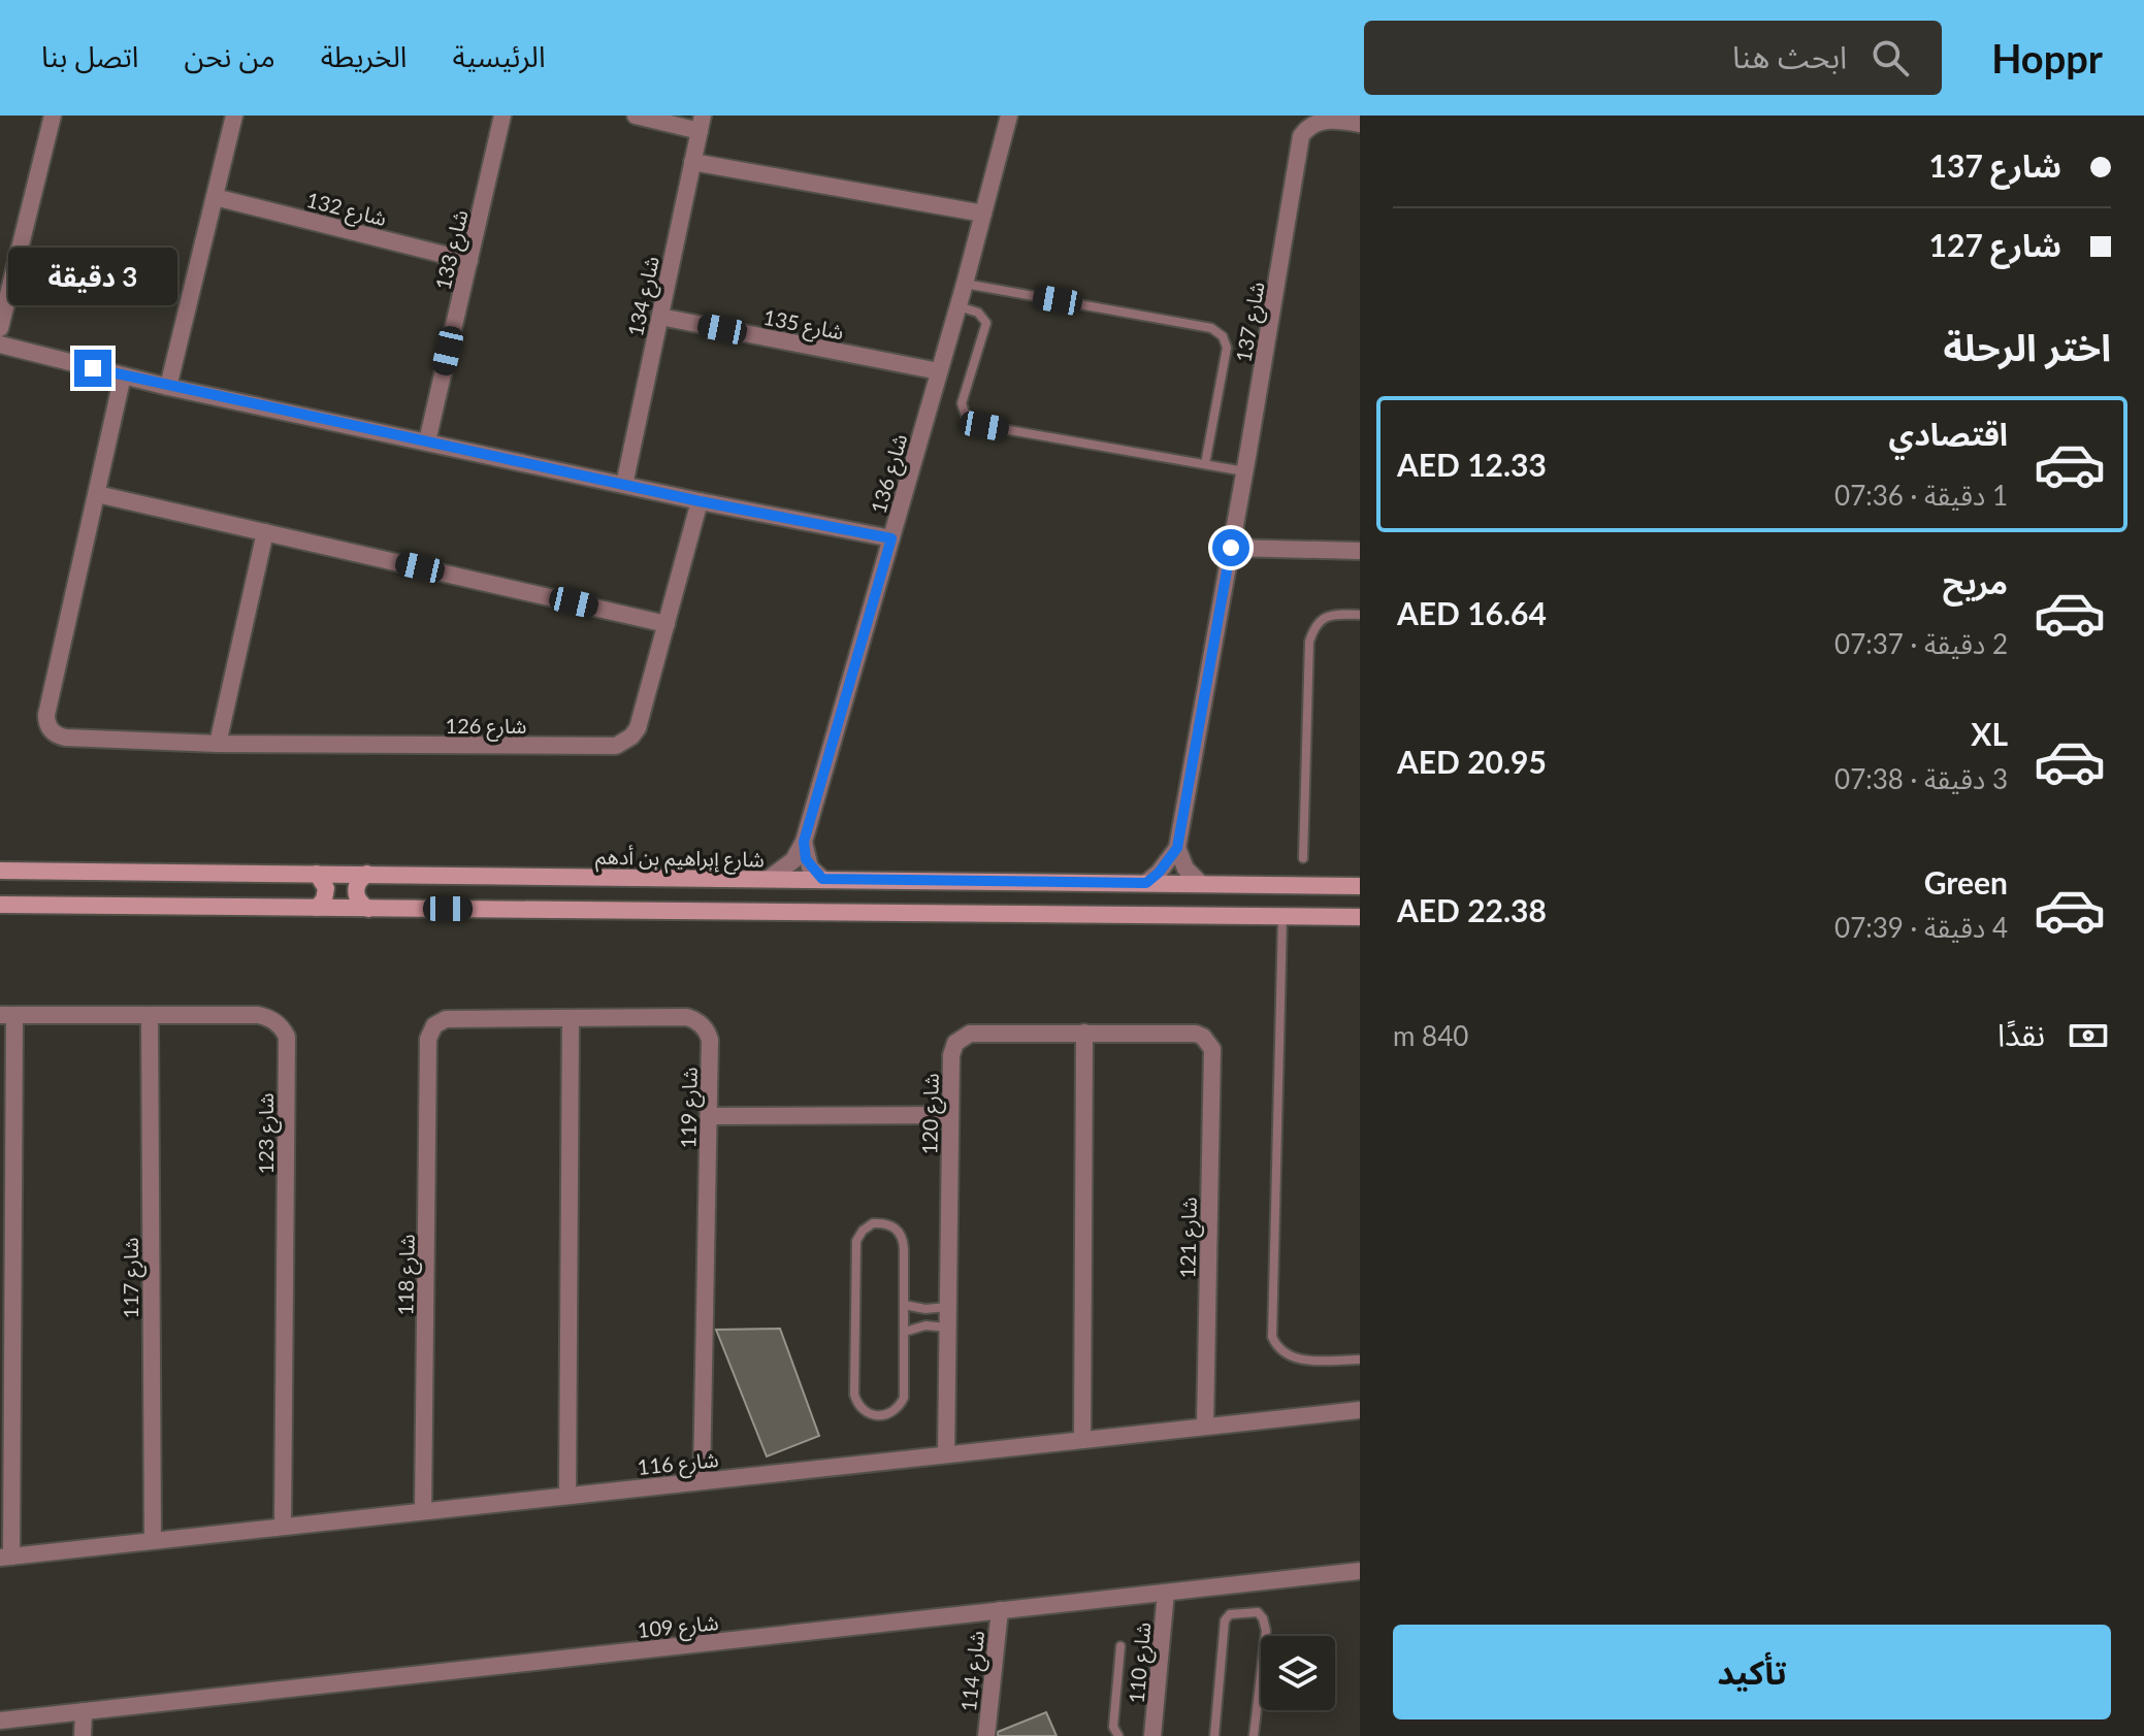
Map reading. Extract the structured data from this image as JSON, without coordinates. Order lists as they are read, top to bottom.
{
  "streets": {
    "street": [
      "شارع 132",
      "شارع 133",
      "شارع 134",
      "شارع 137",
      "شارع 135",
      "شارع 136",
      "شارع 126",
      "شارع إبراهيم بن أدهم",
      "شارع 119",
      "شارع 120",
      "شارع 123",
      "شارع 121",
      "شارع 118",
      "شارع 117",
      "شارع 116",
      "شارع 109",
      "شارع 110",
      "شارع 114"
    ]
  },
  "crossings": [
    ["شارع 132", "شارع 133"],
    ["شارع 134", "شارع 135"],
    ["شارع 135", "شارع 136"],
    ["شارع 136", "شارع إبراهيم بن أدهم"],
    ["شارع 119", "شارع 118"],
    ["شارع 119", "شارع 116"],
    ["شارع 120", "شارع 121"],
    ["شارع 120", "شارع 116"],
    ["شارع 123", "شارع 117"],
    ["شارع 123", "شارع 116"],
    ["شارع 121", "شارع 116"],
    ["شارع 118", "شارع 116"],
    ["شارع 117", "شارع 116"],
    ["شارع 109", "شارع 110"],
    ["شارع 109", "شارع 114"]
  ],
  "page": {
    "header": "Hoppr",
    "search": "ابحث هنا",
    "nav": [
      "الرئيسية",
      "الخريطة",
      "من نحن",
      "اتصل بنا"
    ],
    "banner": ["شارع 137", "شارع 127"],
    "bubble": "3 دقيقة",
    "heading": "اختر الرحلة",
    "list": [
      {
        "name": "اقتصادي",
        "note": "1 دقيقة · 07:36",
        "value": "AED 12.33"
      },
      {
        "name": "مريح",
        "note": "2 دقيقة · 07:37",
        "value": "AED 16.64"
      },
      {
        "name": "XL",
        "note": "3 دقيقة · 07:38",
        "value": "AED 20.95"
      },
      {
        "name": "Green",
        "note": "4 دقيقة · 07:39",
        "value": "AED 22.38"
      }
    ],
    "pay": ["نقدًا", "840 m"],
    "buttons": "تأكيد"
  }
}
